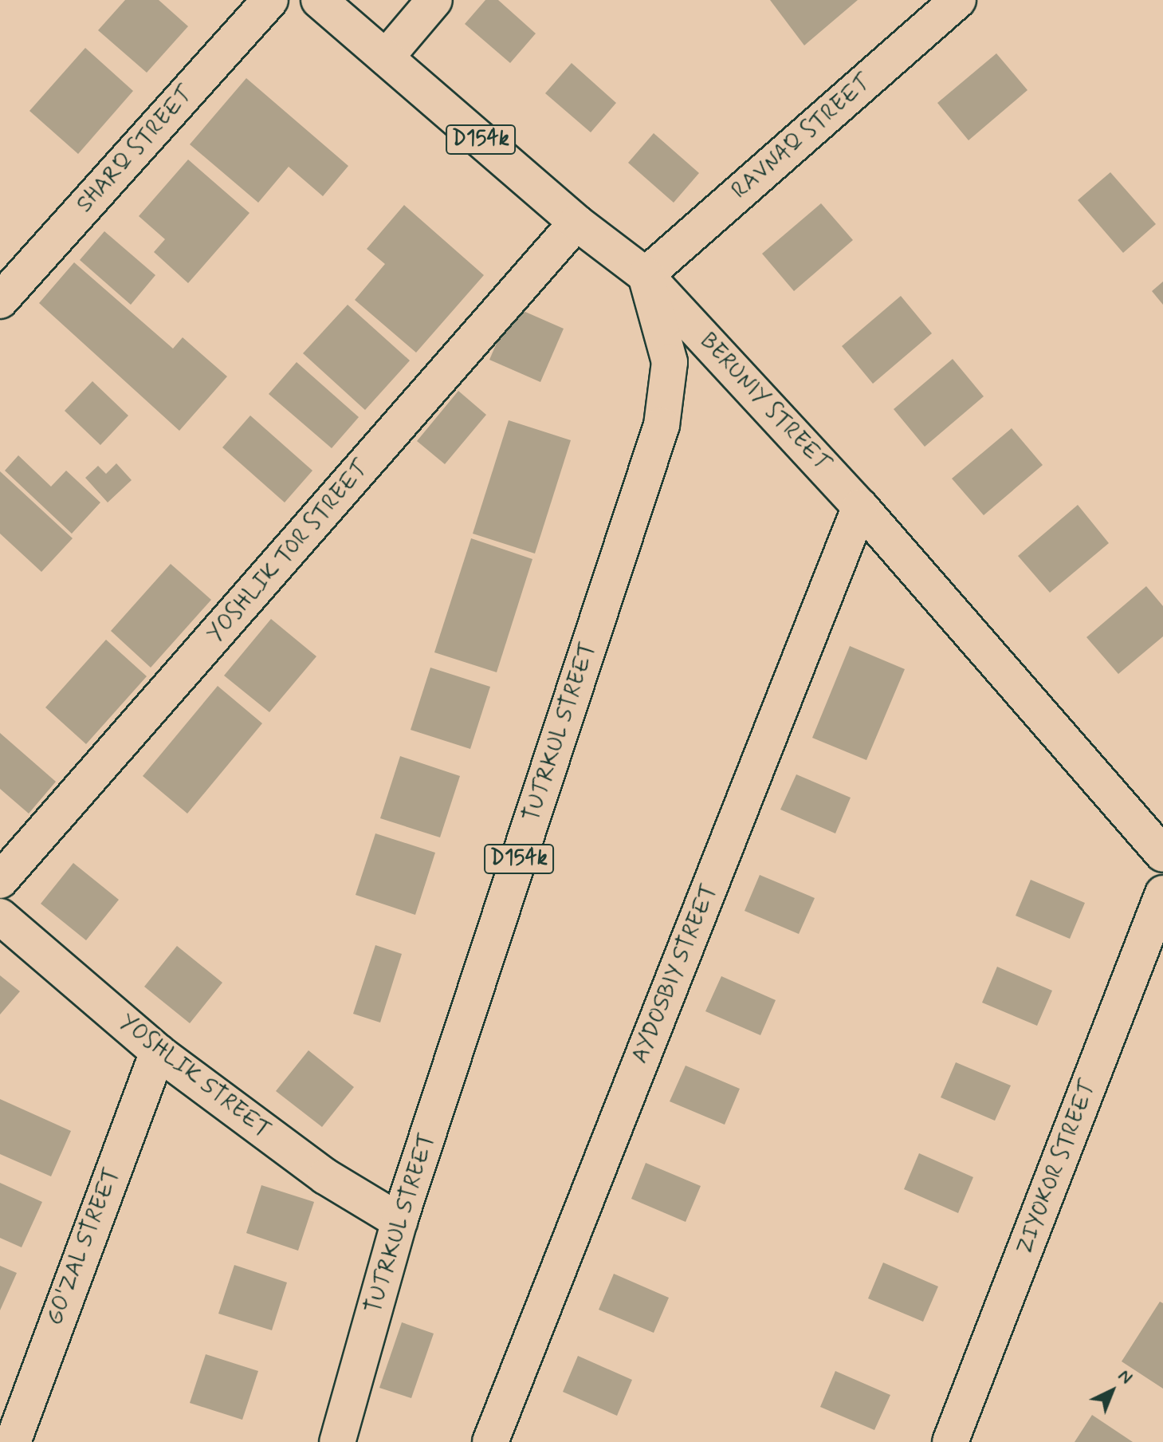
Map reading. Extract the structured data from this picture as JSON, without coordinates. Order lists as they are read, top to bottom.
{
  "streets": {
    "street": [
      "RAVNAQ STREET",
      "D154k",
      "SHARQ STREET",
      "BERUNIY STREET",
      "YOSHLIK TOR STREET",
      "TUTRKUL STREET",
      "AYDOSBIY STREET",
      "YOSHLIK STREET",
      "ZIYOKOR STREET",
      "GO'ZAL STREET"
    ]
  },
  "crossings": [
    ["RAVNAQ STREET", "BERUNIY STREET"],
    ["RAVNAQ STREET", "TUTRKUL STREET"],
    ["BERUNIY STREET", "YOSHLIK TOR STREET"],
    ["BERUNIY STREET", "TUTRKUL STREET"],
    ["BERUNIY STREET", "AYDOSBIY STREET"],
    ["TUTRKUL STREET", "YOSHLIK STREET"],
    ["YOSHLIK STREET", "GO'ZAL STREET"]
  ],
  "north": "top right"
}
